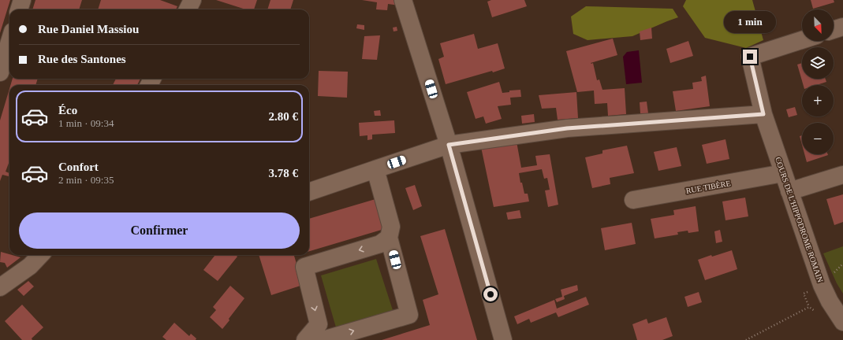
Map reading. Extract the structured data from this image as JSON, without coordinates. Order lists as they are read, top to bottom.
{
  "streets": {
    "street": ["RUE TIBÈRE", "COURS DE L'HIPPODROME ROMAIN"]
  },
  "crossings": [
    ["RUE TIBÈRE", "COURS DE L'HIPPODROME ROMAIN"]
  ],
  "north": "bottom right",
  "page": {
    "map_buttons": ["+", "−"],
    "banner": ["Rue Daniel Massiou", "Rue des Santones"],
    "bubble": "1 min",
    "list": [
      {
        "name": "Éco",
        "note": "1 min · 09:34",
        "value": "2.80 €"
      },
      {
        "name": "Confort",
        "note": "2 min · 09:35",
        "value": "3.78 €"
      }
    ],
    "buttons": "Confirmer"
  }
}
